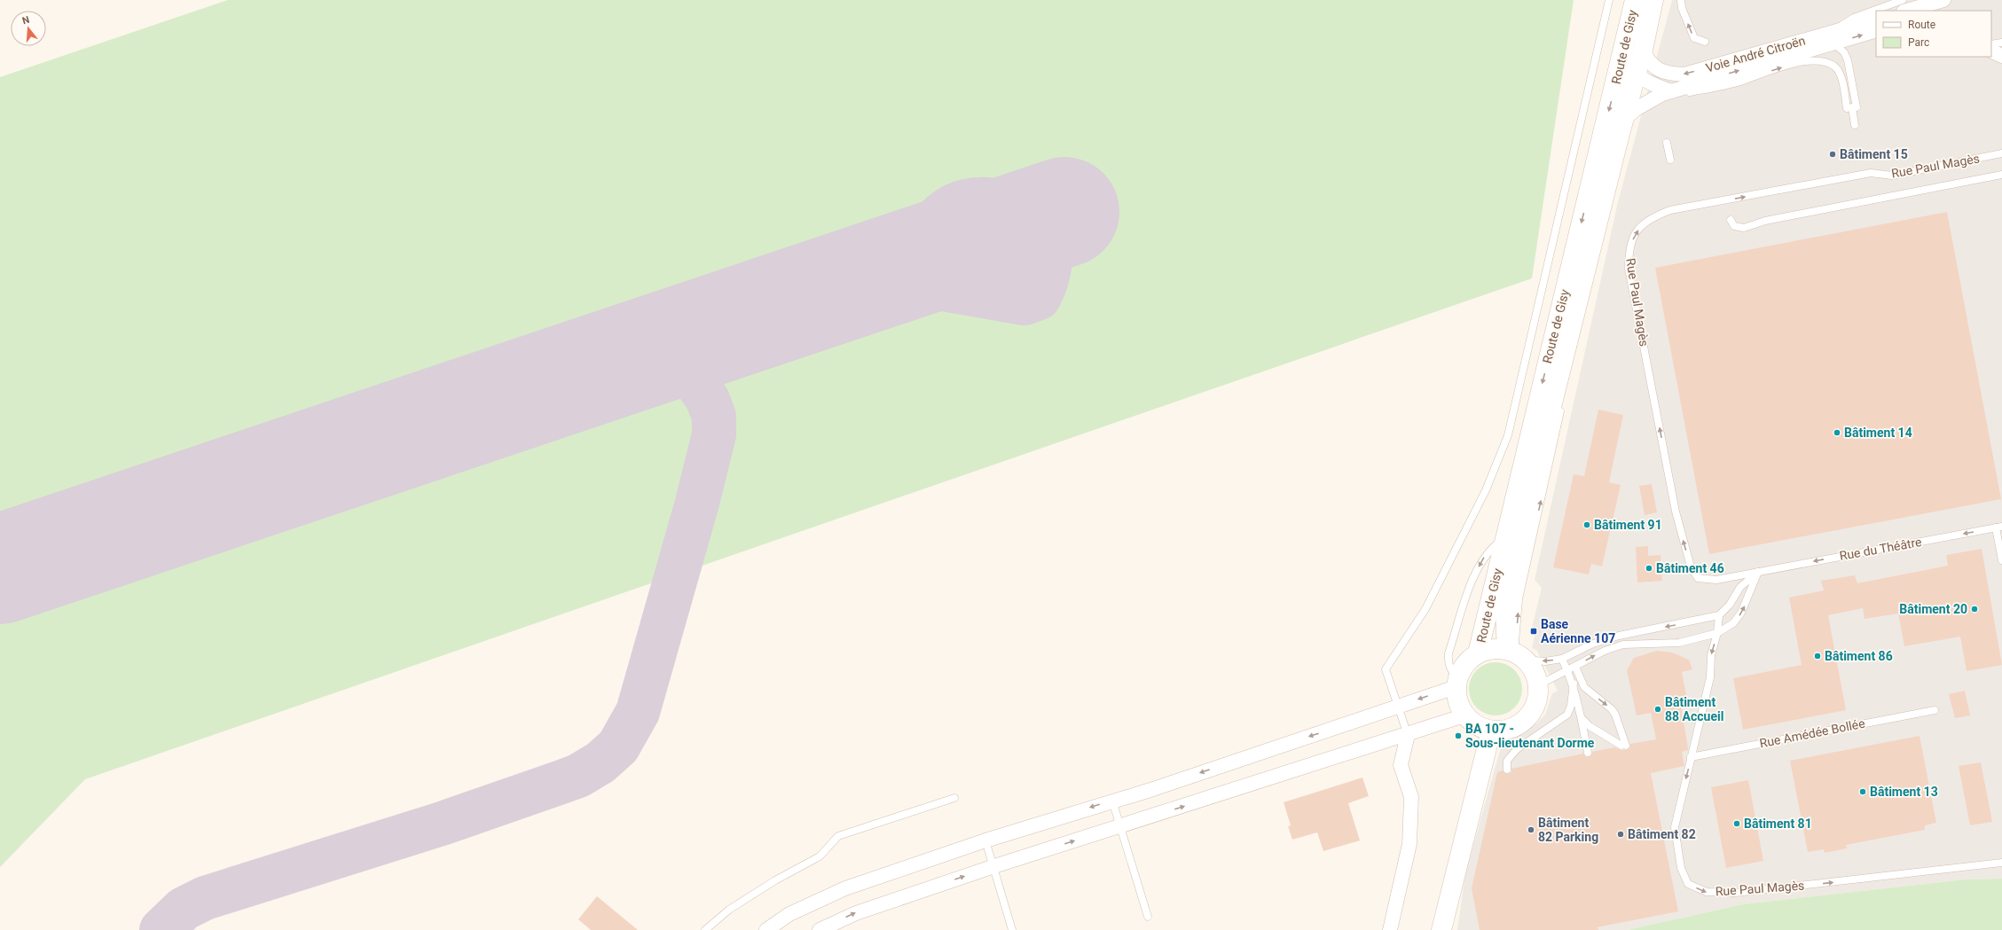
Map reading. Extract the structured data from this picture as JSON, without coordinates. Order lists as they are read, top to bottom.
{
  "streets": {
    "street": ["Route de Gisy", "Voie André Citroën"],
    "lane": ["Rue Paul Magès", "Rue du Théâtre", "Rue Amédée Bollée"]
  },
  "crossings": [
    ["Route de Gisy", "Voie André Citroën"],
    ["Rue Paul Magès", "Rue du Théâtre"],
    ["Rue Paul Magès", "Rue Amédée Bollée"]
  ],
  "one_way": ["Rue du Théâtre"],
  "places": {
    "other": [
      "Bâtiment 15",
      "Bâtiment 14",
      "Bâtiment 91",
      "Bâtiment 46",
      "Bâtiment 20",
      "Bâtiment 86",
      "Bâtiment 88 Accueil",
      "BA 107 - Sous-lieutenant Dorme",
      "Bâtiment 13",
      "Bâtiment 81",
      "Bâtiment 82 Parking",
      "Bâtiment 82"
    ],
    "transit": ["Base Aérienne 107"]
  },
  "legend": ["Route", "Parc"],
  "north": "top"
}
